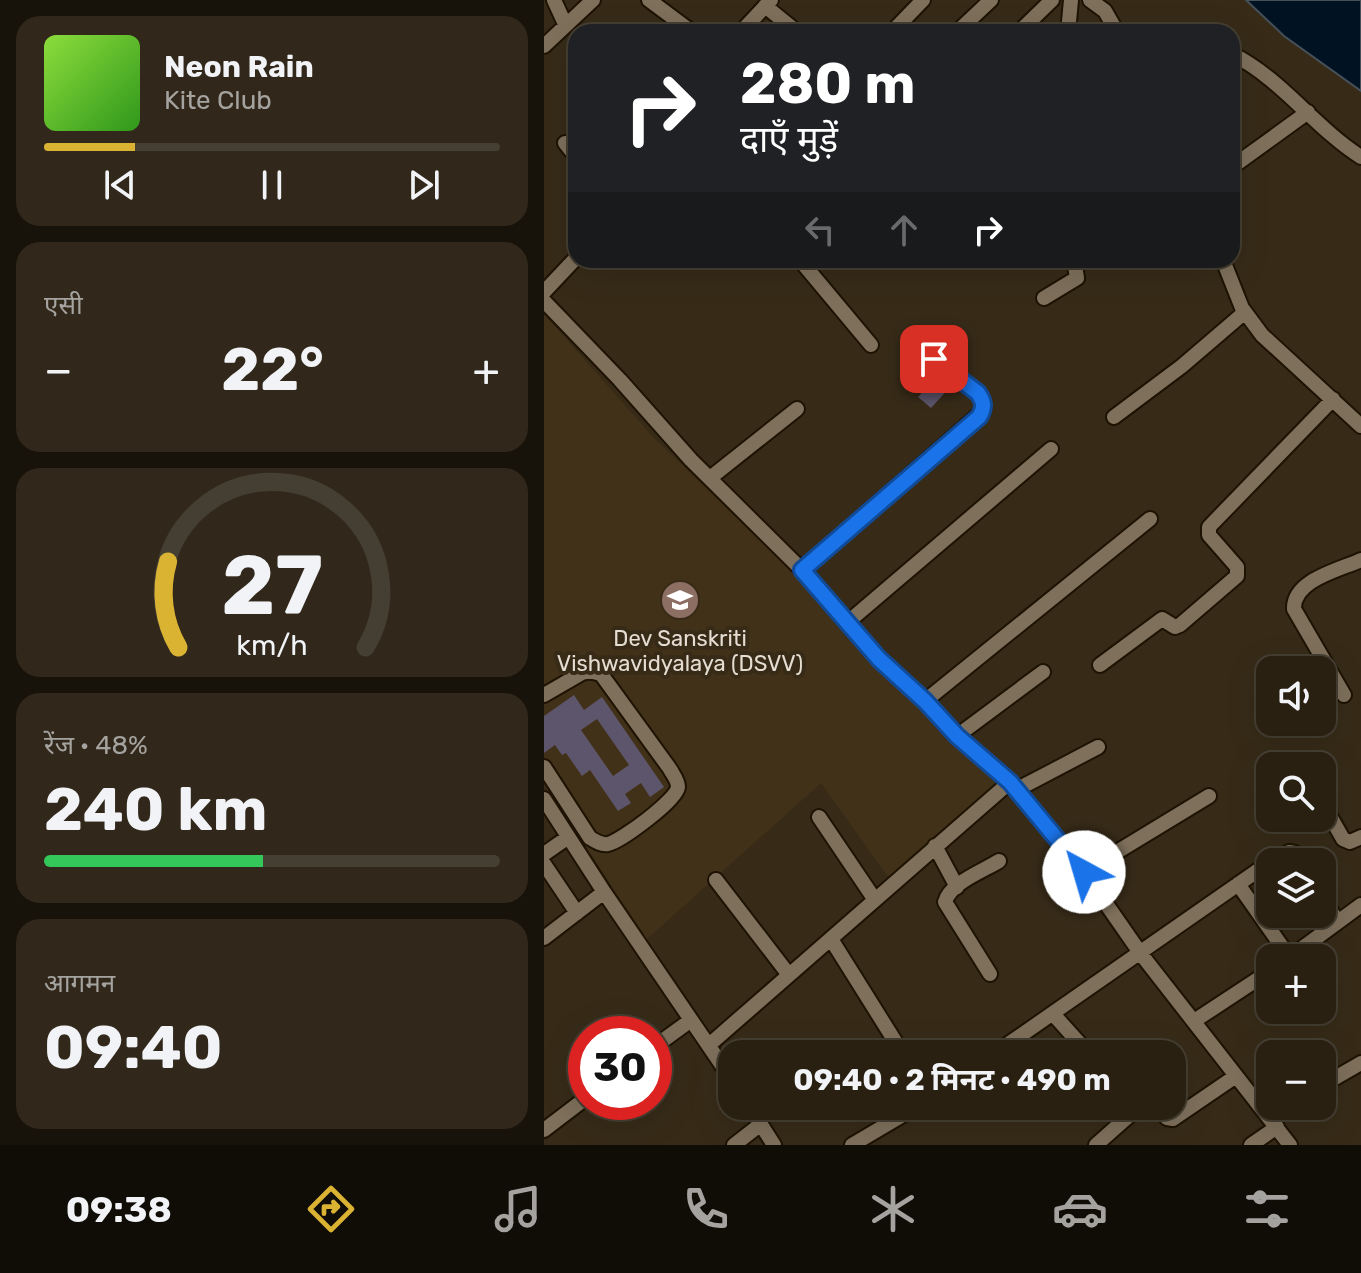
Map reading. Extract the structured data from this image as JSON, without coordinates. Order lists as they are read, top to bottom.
{
  "places": {
    "school or university": ["Dev Sanskriti Vishwavidyalaya (DSVV)"]
  },
  "page": {
    "turn": ["280 m", "दाएँ मुड़ें"],
    "song": ["Neon Rain", "Kite Club"],
    "tile": [
      "एसी",
      ["रेंज · 48%", "240 km"],
      ["आगमन", "09:40"]
    ],
    "heat": ["−", "22°", "+"],
    "map_buttons": ["+", "−"],
    "limit": "30",
    "trip": "09:40 · 2 मिनट · 490 m",
    "tabs": "09:38",
    "gauge": ["27", "km/h"]
  }
}
